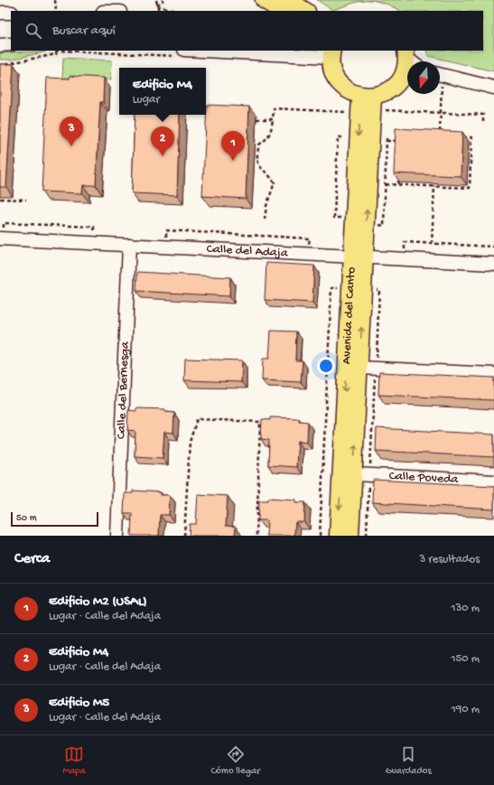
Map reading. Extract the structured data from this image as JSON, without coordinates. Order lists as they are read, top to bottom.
{
  "streets": {
    "main road": ["Avenida del Canto"],
    "street": ["Calle del Adaja", "Calle del Bernesga", "Calle Poveda"]
  },
  "crossings": [
    ["Calle del Adaja", "Avenida del Canto"],
    ["Calle del Adaja", "Calle del Bernesga"],
    ["Avenida del Canto", "Calle Poveda"]
  ],
  "scale_bar": "50 m",
  "north": "bottom",
  "page": {
    "search": "Buscar aquí",
    "popup": ["Edificio M4", "Lugar"],
    "pins": ["3", "2", "1"],
    "scale": "50 m",
    "heading": ["Cerca", "3 resultados"],
    "list": [
      {
        "mark": "1",
        "name": "Edificio M2 (USAL)",
        "note": "Lugar · Calle del Adaja",
        "value": "130 m"
      },
      {
        "mark": "2",
        "name": "Edificio M4",
        "note": "Lugar · Calle del Adaja",
        "value": "150 m"
      },
      {
        "mark": "3",
        "name": "Edificio M5",
        "note": "Lugar · Calle del Adaja",
        "value": "190 m"
      }
    ],
    "nav": ["Mapa", "Cómo llegar", "Guardados"]
  }
}
